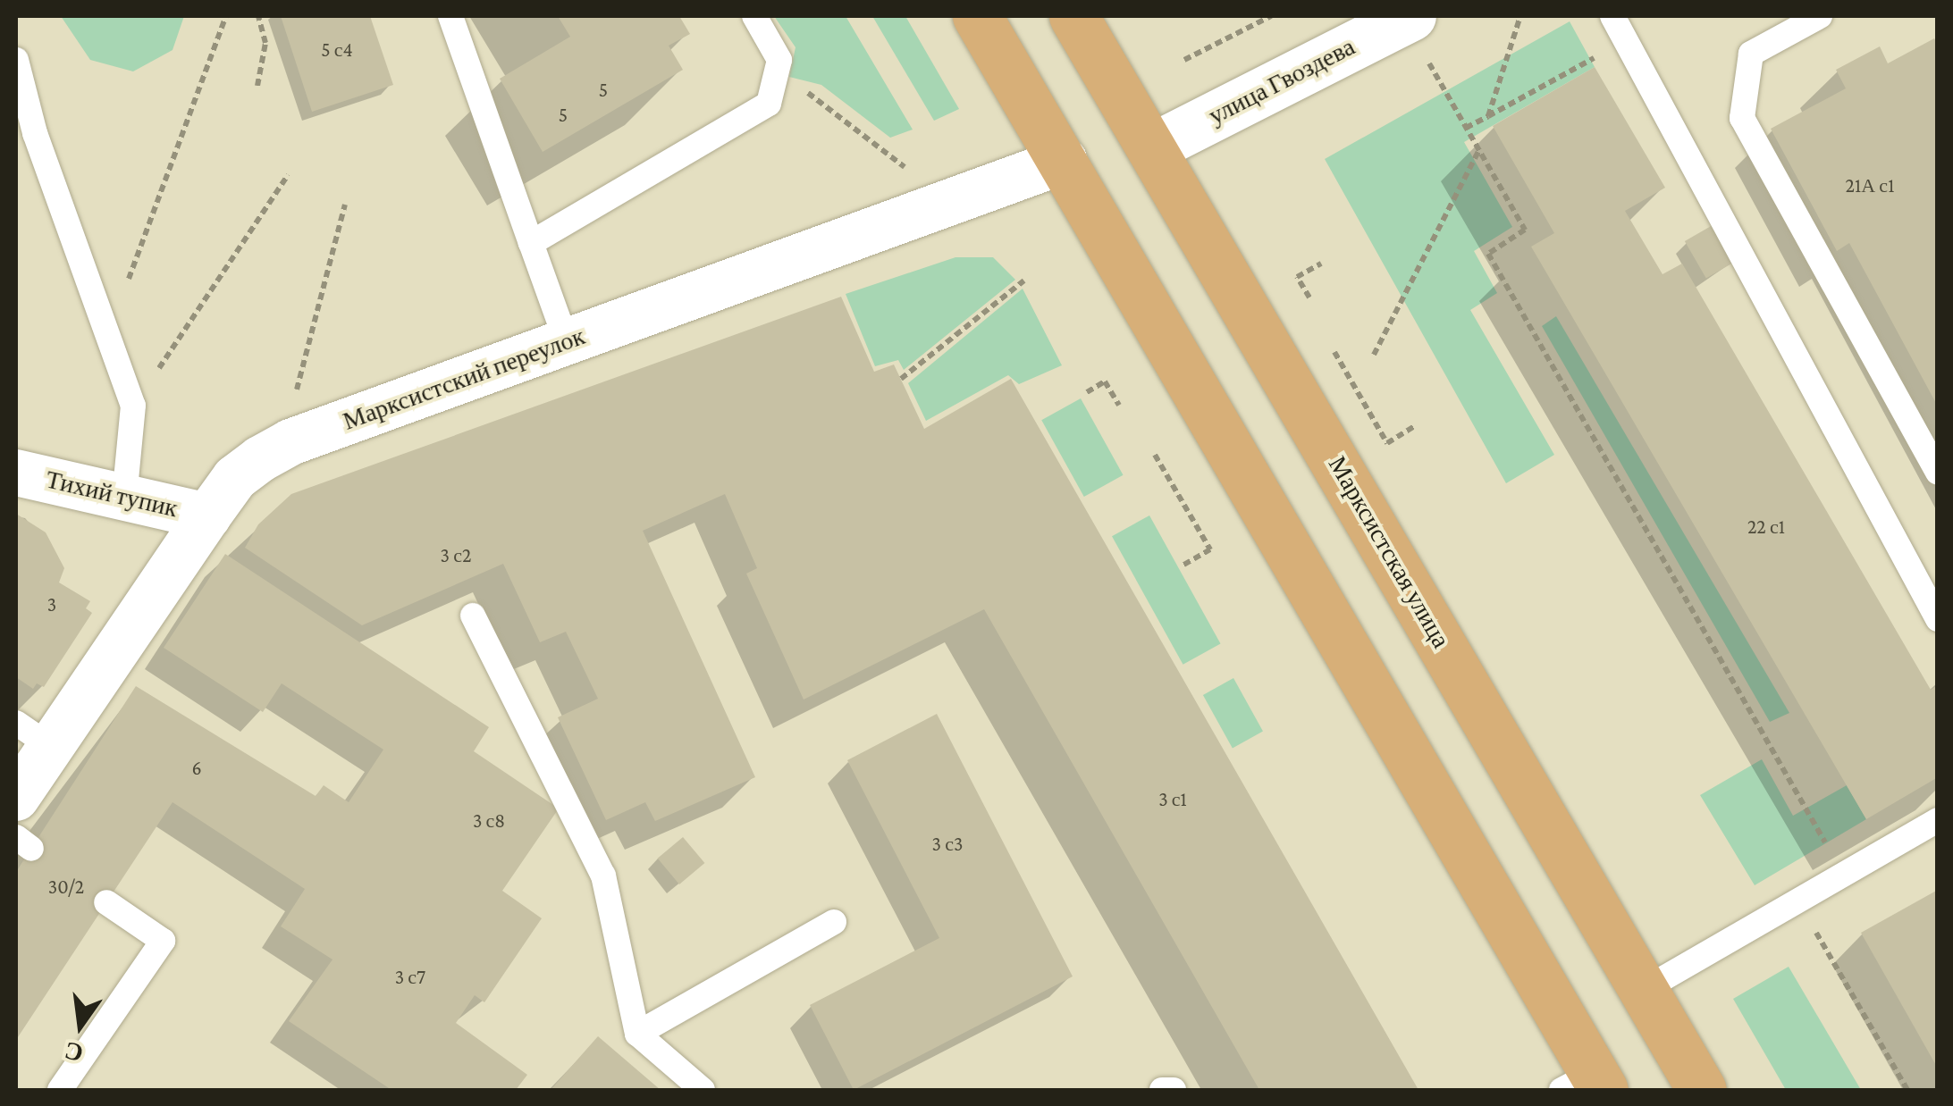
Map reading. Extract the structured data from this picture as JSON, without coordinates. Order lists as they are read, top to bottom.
{
  "streets": {
    "main road": ["Марксистская улица"],
    "street": ["улица Гвоздева", "Марксистский переулок", "Тихий тупик"]
  },
  "crossings": [
    ["улица Гвоздева", "Марксистская улица"],
    ["Марксистский переулок", "Тихий тупик"]
  ],
  "house_numbers": [
    "5 с4",
    "5",
    "5",
    "21А с1",
    "22 с1",
    "3 с2",
    "3",
    "6",
    "3 с1",
    "3 с8",
    "3 с3",
    "30/2",
    "3 с7"
  ],
  "north": "bottom"
}
